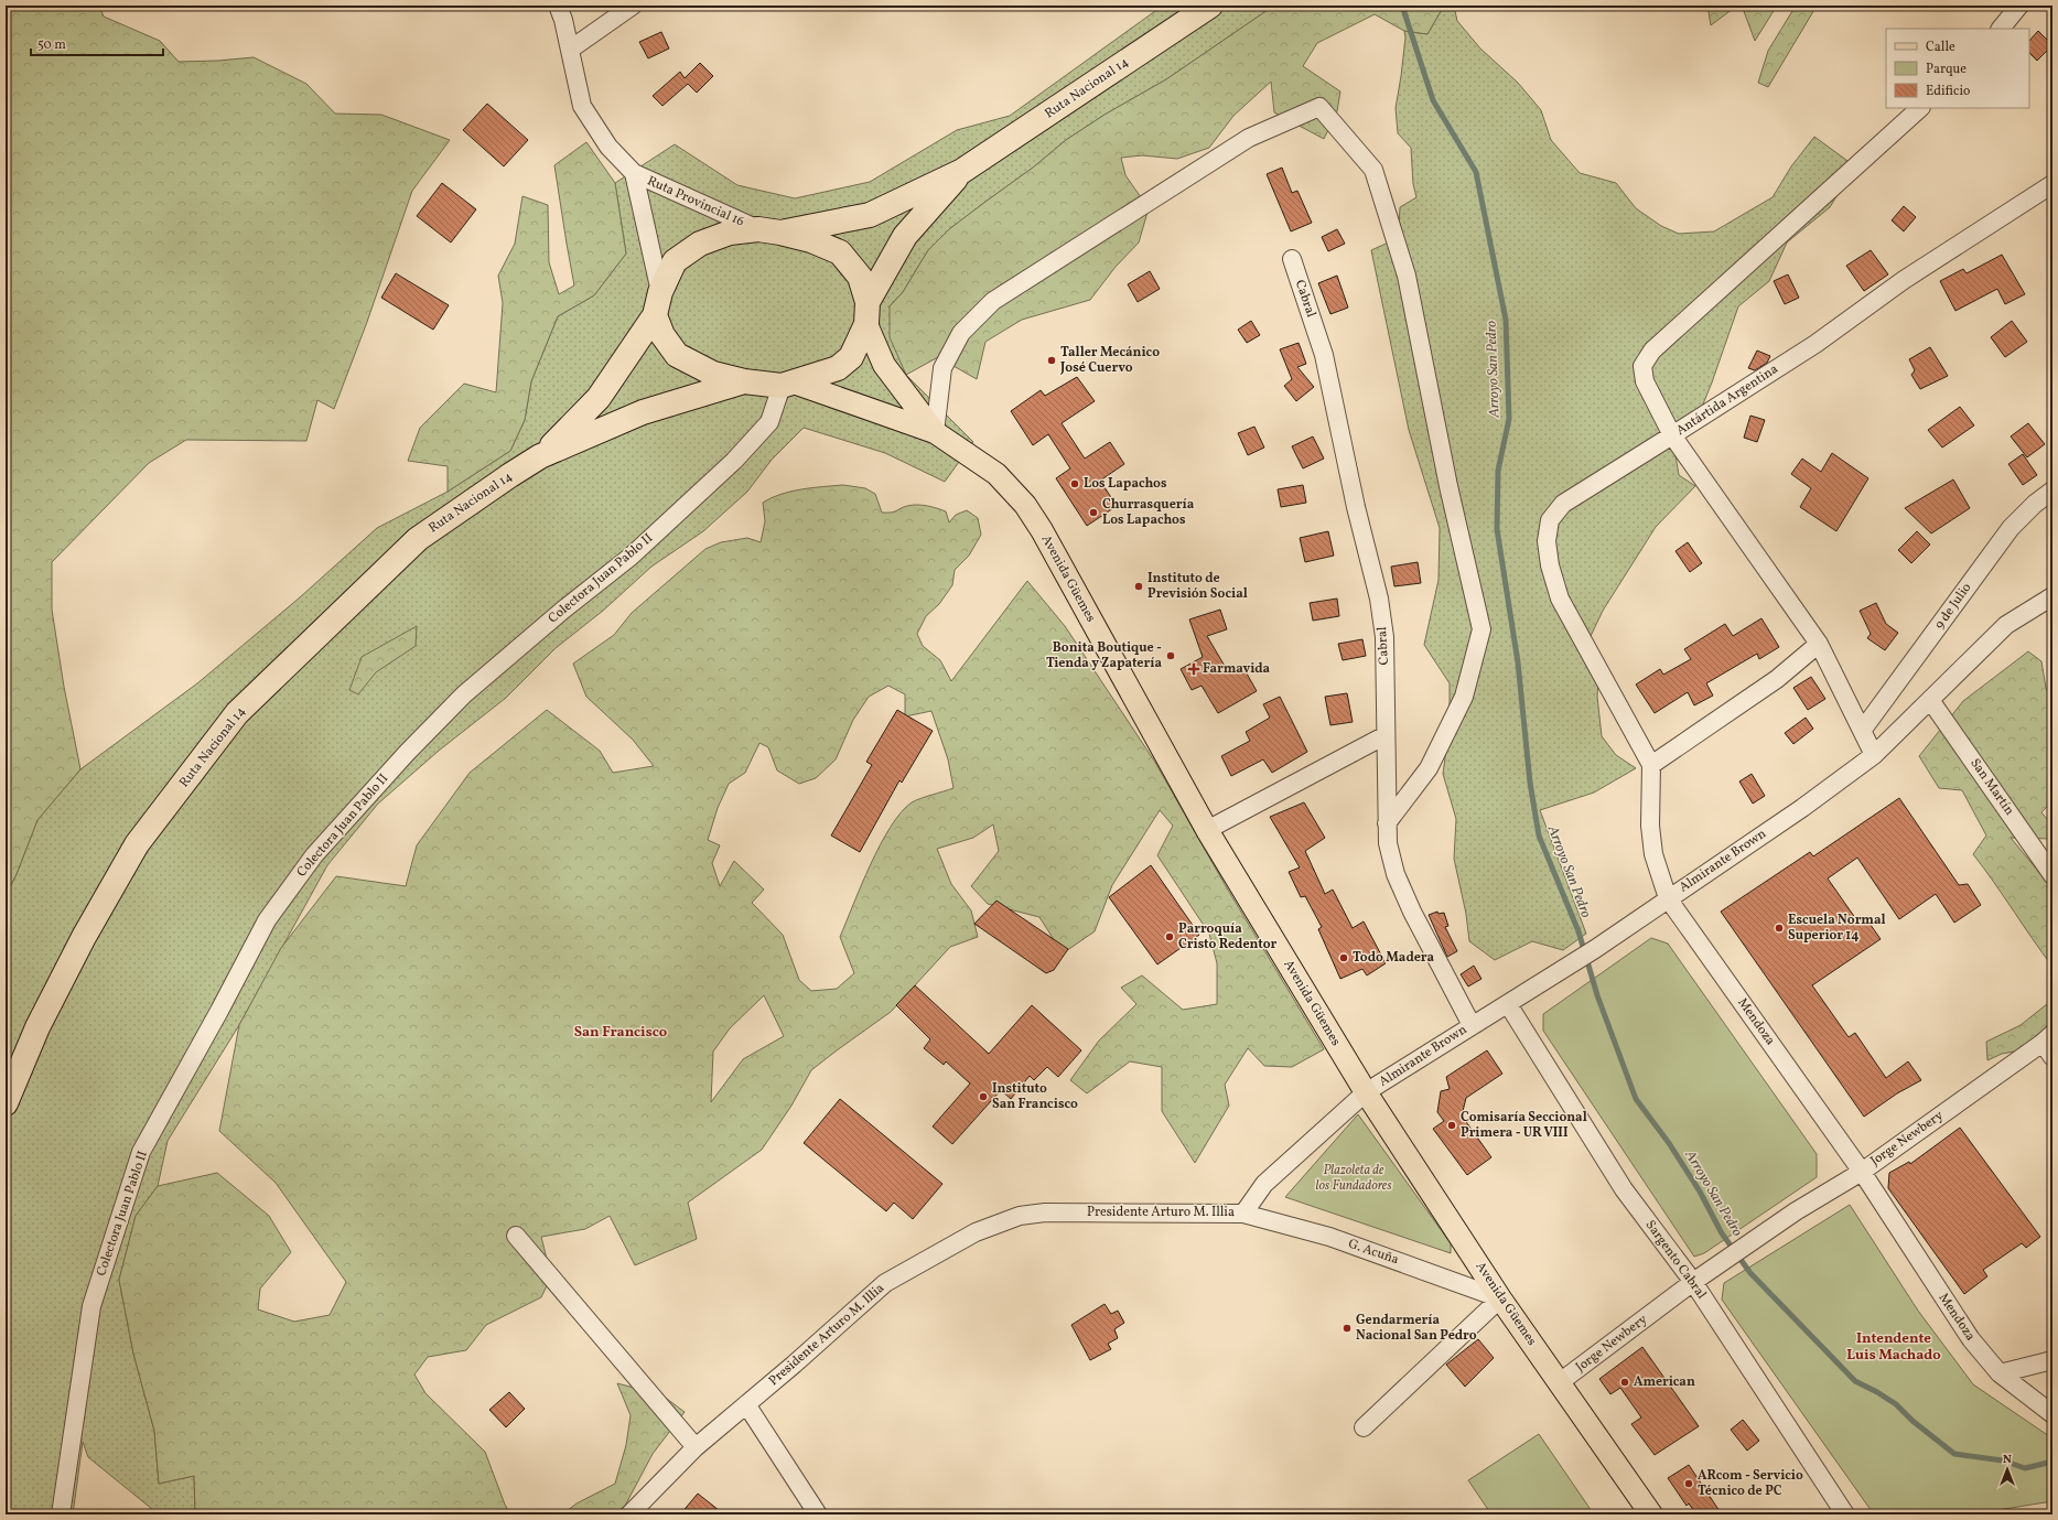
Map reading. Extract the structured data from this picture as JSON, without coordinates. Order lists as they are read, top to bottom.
{
  "streets": {
    "highway": ["Ruta Nacional 14"],
    "main road": ["Avenida Güemes"],
    "street": [
      "Ruta Provincial 16",
      "Cabral",
      "Antártida Argentina",
      "Colectora Juan Pablo II",
      "9 de Julio",
      "San Martín",
      "Almirante Brown",
      "Mendoza",
      "Jorge Newbery",
      "Presidente Arturo M. Illia",
      "G. Acuña",
      "Sargento Cabral"
    ]
  },
  "crossings": [
    ["Ruta Nacional 14", "Ruta Provincial 16"],
    ["Ruta Nacional 14", "Colectora Juan Pablo II"],
    ["Ruta Nacional 14", "Avenida Güemes"],
    ["Cabral", "Almirante Brown"],
    ["Antártida Argentina", "9 de Julio"],
    ["Antártida Argentina", "Almirante Brown"],
    ["Colectora Juan Pablo II", "Avenida Güemes"],
    ["Avenida Güemes", "Almirante Brown"],
    ["Avenida Güemes", "Jorge Newbery"],
    ["Avenida Güemes", "G. Acuña"],
    ["San Martín", "Almirante Brown"],
    ["Almirante Brown", "Mendoza"],
    ["Almirante Brown", "Presidente Arturo M. Illia"],
    ["Almirante Brown", "G. Acuña"],
    ["Almirante Brown", "Sargento Cabral"],
    ["Mendoza", "Jorge Newbery"],
    ["Jorge Newbery", "Sargento Cabral"],
    ["Presidente Arturo M. Illia", "G. Acuña"]
  ],
  "districts": ["San Francisco", "Intendente Luis Machado"],
  "water": ["Arroyo San Pedro"],
  "parks": ["Plazoleta de los Fundadores"],
  "places": {
    "other": [
      "Taller Mecánico José Cuervo",
      "Los Lapachos",
      "Churrasquería Los Lapachos",
      "Instituto de Previsión Social",
      "Bonita Boutique - Tienda y Zapatería",
      "Escuela Normal Superior 14",
      "Parroquía Cristo Redentor",
      "Todo Madera",
      "Instituto San Francisco",
      "Comisaría Seccional Primera - UR VIII",
      "Gendarmería Nacional San Pedro",
      "American",
      "ARcom - Servicio Técnico de PC"
    ],
    "health": ["Farmavida"]
  },
  "legend": ["Calle", "Parque", "Edificio"],
  "scale_bar": "50 m",
  "north": "top"
}
